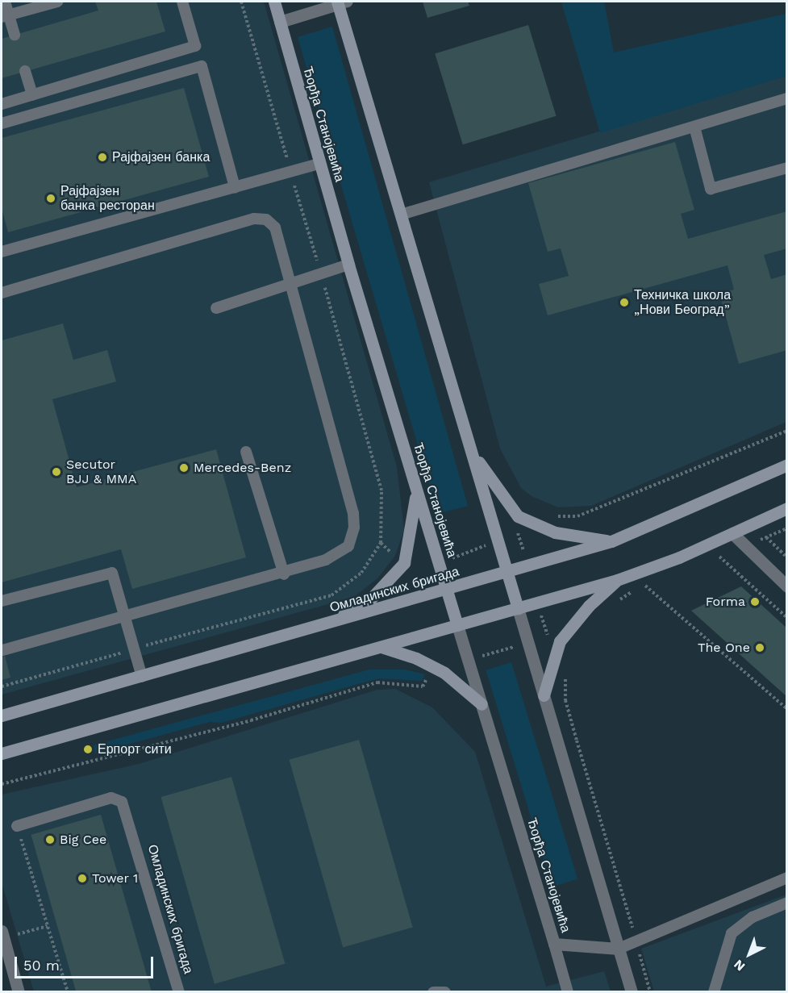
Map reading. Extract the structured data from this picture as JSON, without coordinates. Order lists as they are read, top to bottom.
{
  "streets": {
    "main road": ["Ђорђа Станојевића", "Омладинских бригада"]
  },
  "crossings": [
    ["Ђорђа Станојевића", "Омладинских бригада"]
  ],
  "places": [
    "Рајфајзен банка",
    "Рајфајзен банка ресторан",
    "Техничка школа „Нови Београд”",
    "Mercedes-Benz",
    "Secutor BJJ & MMA",
    "Forma",
    "The One",
    "Ерпорт сити",
    "Big Cee",
    "Tower 1"
  ],
  "scale_bar": "50 m",
  "north": "bottom left"
}
